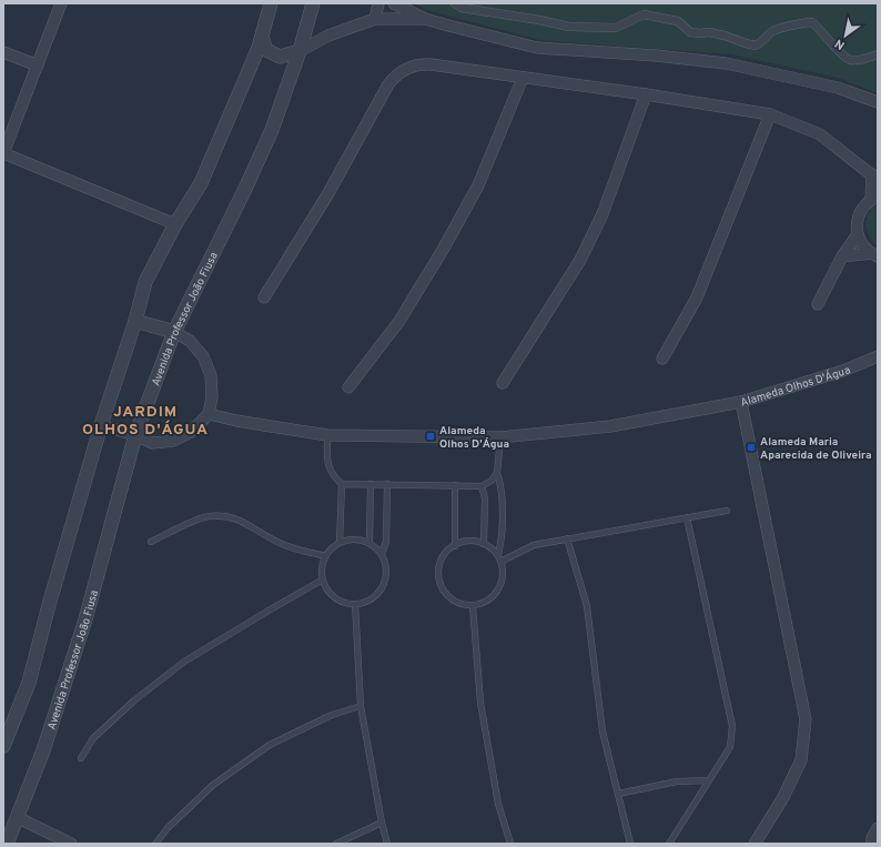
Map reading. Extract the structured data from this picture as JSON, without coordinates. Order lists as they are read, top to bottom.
{
  "streets": {
    "street": ["Avenida Professor João Fiusa", "Alameda Olhos D'Água"]
  },
  "districts": ["JARDIM OLHOS D'ÁGUA"],
  "places": {
    "transit": ["Alameda Olhos D'Água", "Alameda Maria Aparecida de Oliveira"]
  },
  "north": "bottom left"
}
